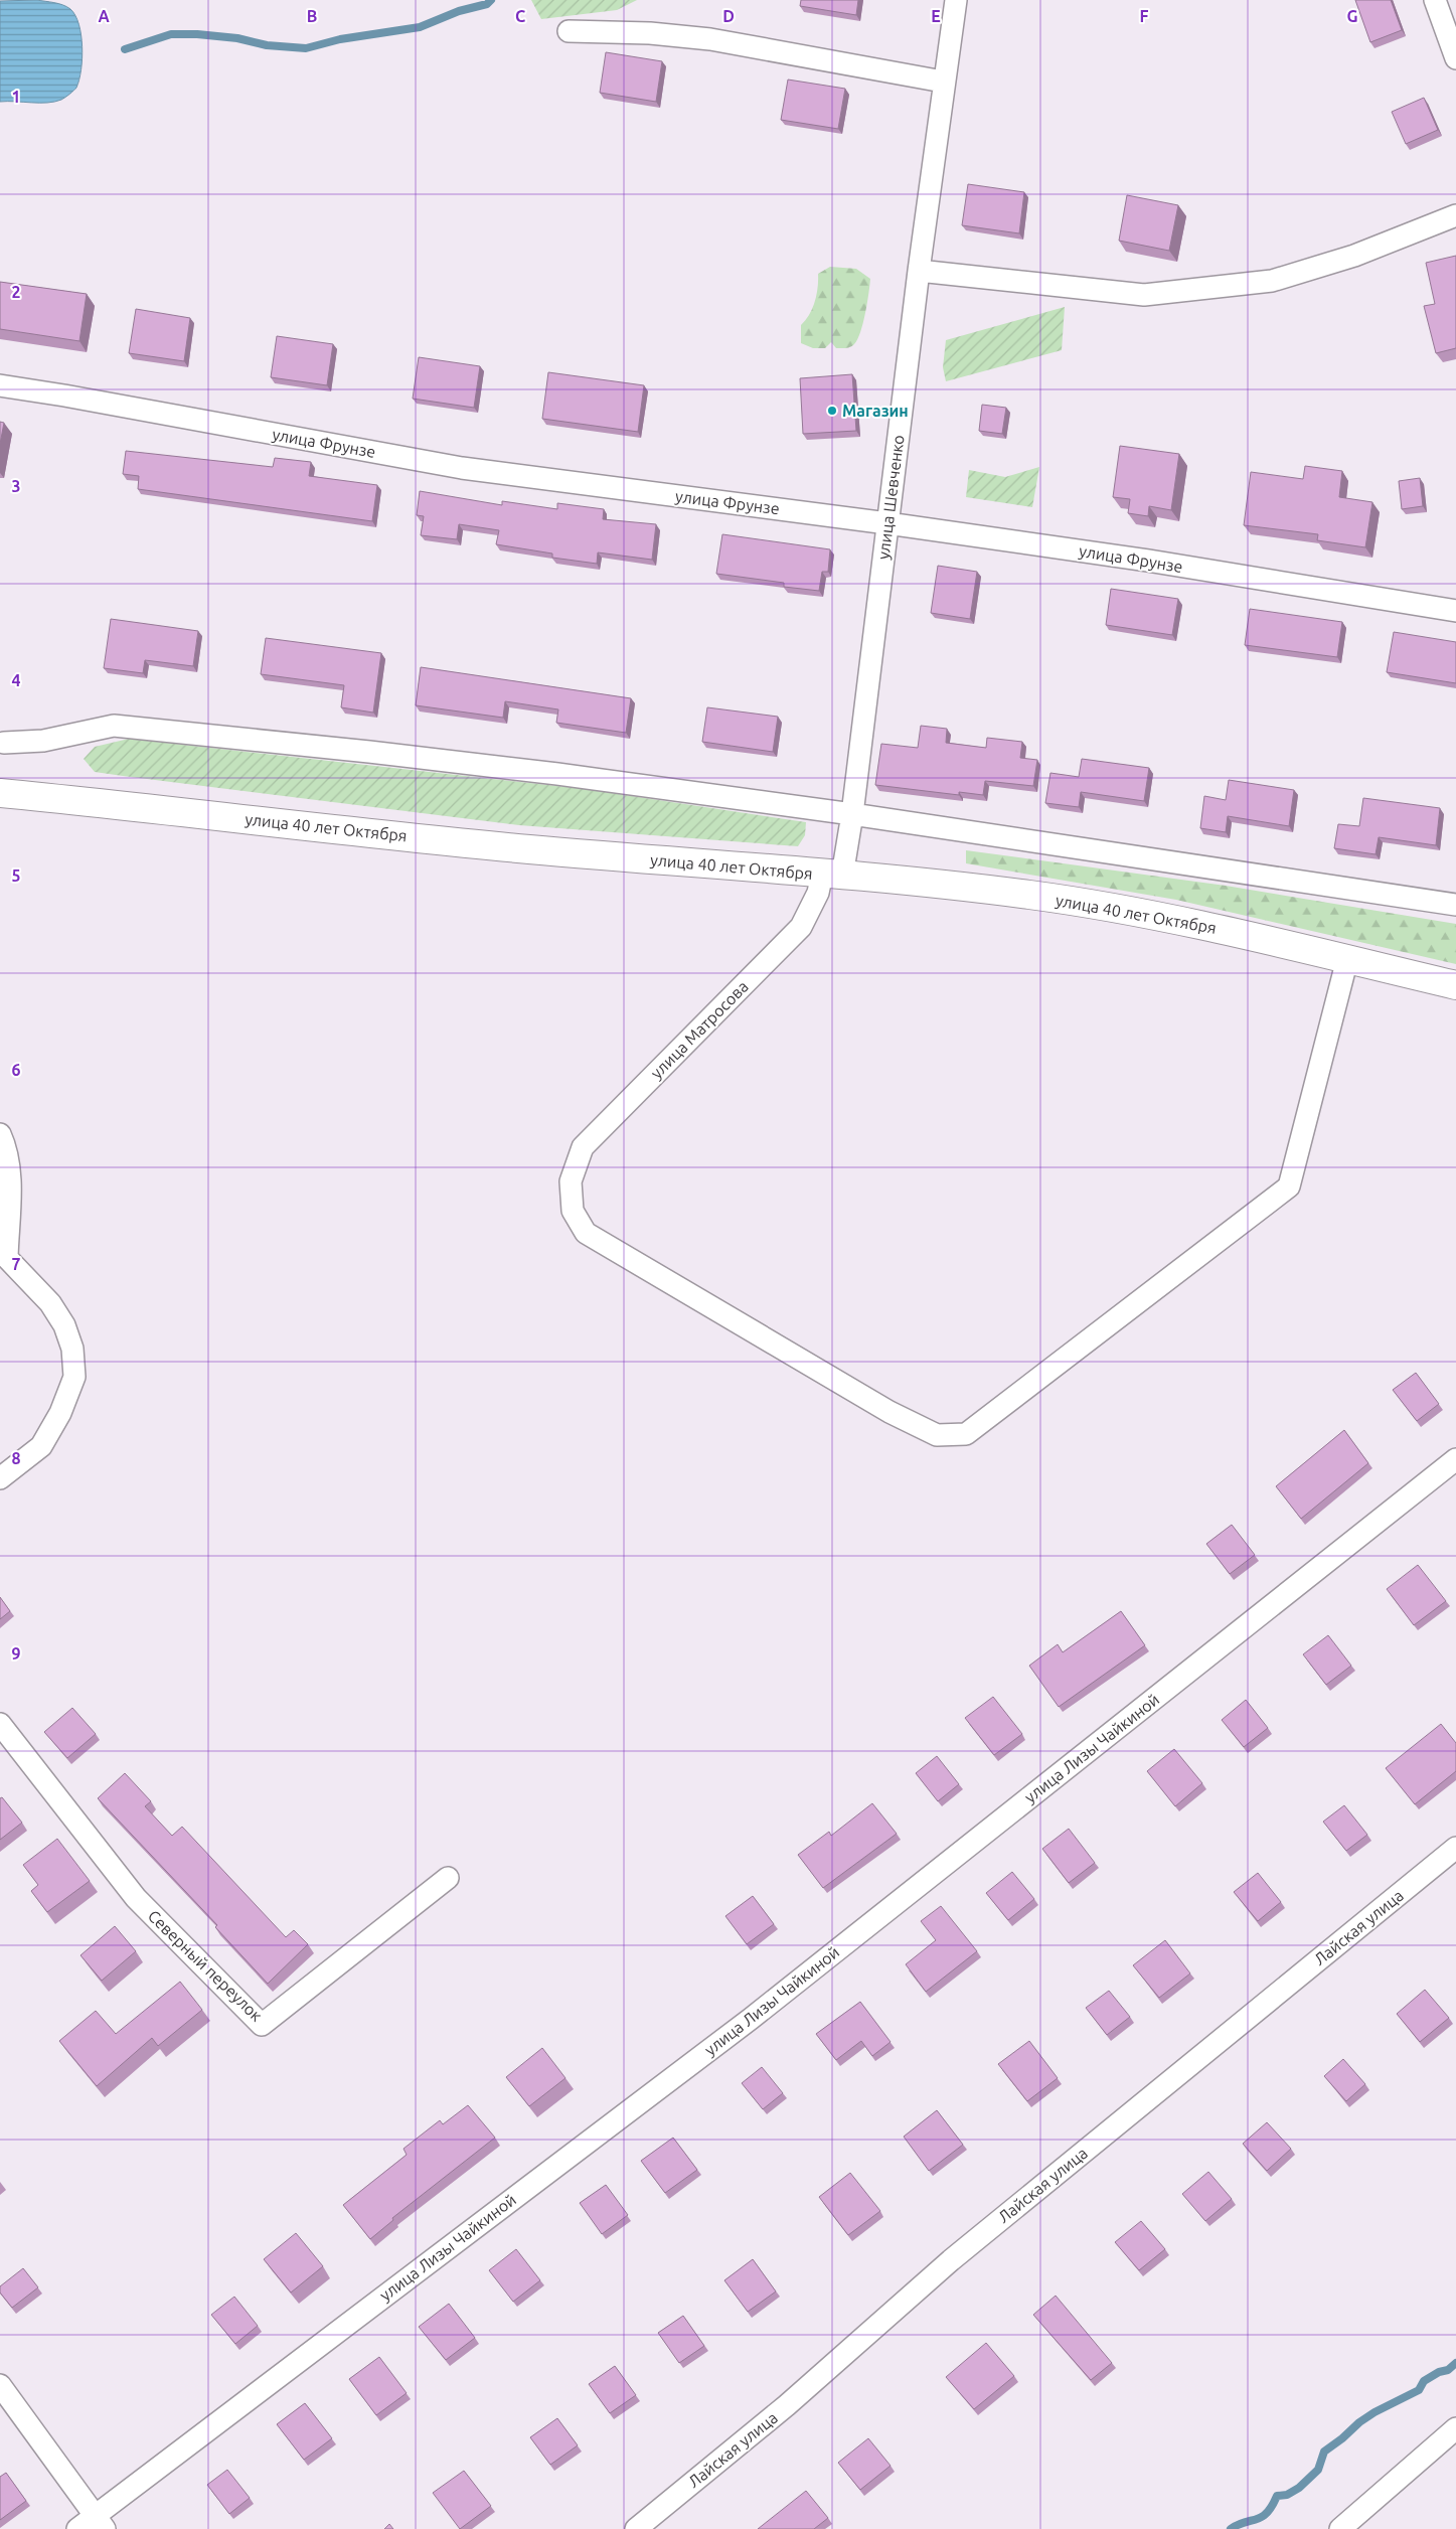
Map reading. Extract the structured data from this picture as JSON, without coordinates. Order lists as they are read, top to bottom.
{
  "streets": {
    "main road": ["улица 40 лет Октября"],
    "street": [
      "улица Фрунзе",
      "улица Шевченко",
      "улица Матросова",
      "улица Лизы Чайкиной",
      "Лайская улица",
      "Северный переулок"
    ]
  },
  "crossings": [
    ["улица Фрунзе", "улица Шевченко"],
    ["улица Шевченко", "улица 40 лет Октября"],
    ["улица Шевченко", "улица Матросова"],
    ["улица 40 лет Октября", "улица Матросова"]
  ],
  "places": ["Магазин"],
  "grid": {
    "columns": [
      "A",
      "B",
      "C",
      "D",
      "E",
      "F",
      "G"
    ],
    "rows": [
      "1",
      "2",
      "3",
      "4",
      "5",
      "6",
      "7",
      "8",
      "9"
    ]
  }
}
